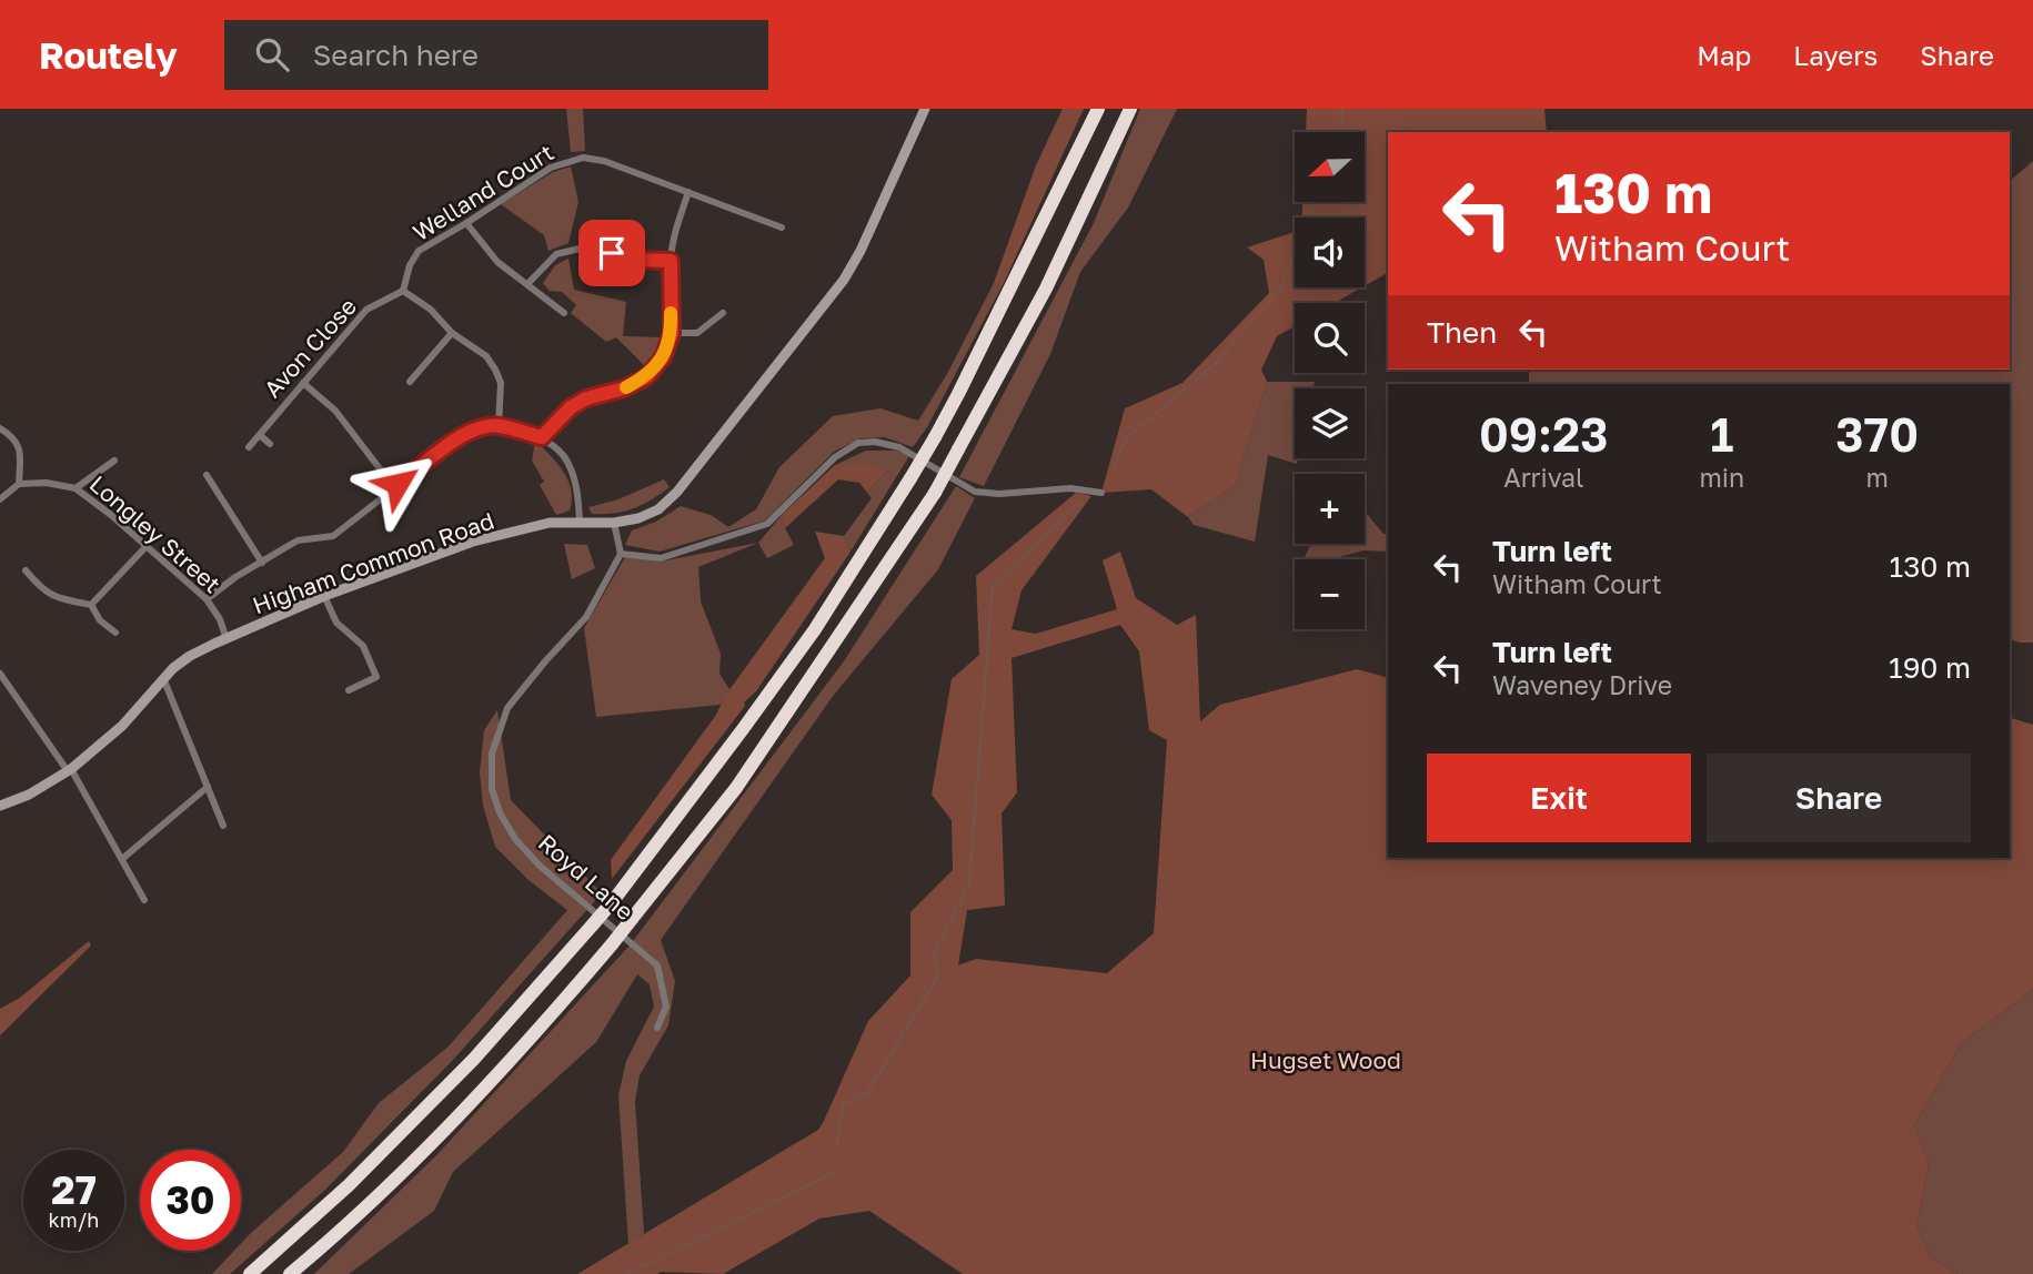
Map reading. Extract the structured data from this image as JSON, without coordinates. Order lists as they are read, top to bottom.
{
  "streets": {
    "street": [
      "Welland Court",
      "Avon Close",
      "Longley Street",
      "Higham Common Road",
      "Royd Lane"
    ]
  },
  "crossings": [
    ["Welland Court", "Avon Close"],
    ["Longley Street", "Higham Common Road"]
  ],
  "parks": ["Hugset Wood"],
  "north": "left",
  "page": {
    "header": "Routely",
    "search": "Search here",
    "nav": ["Map", "Layers", "Share"],
    "map_buttons": ["+", "−"],
    "turn": ["130 m", "Witham Court"],
    "then": "Then",
    "eta": [
      "09:23",
      "Arrival",
      "1",
      "min",
      "370",
      "m"
    ],
    "list": [
      {
        "name": "Turn left",
        "note": "Witham Court",
        "value": "130 m"
      },
      {
        "name": "Turn left",
        "note": "Waveney Drive",
        "value": "190 m"
      }
    ],
    "buttons": ["Exit", "Share"],
    "speed": "27 km/h",
    "limit": "30"
  }
}
